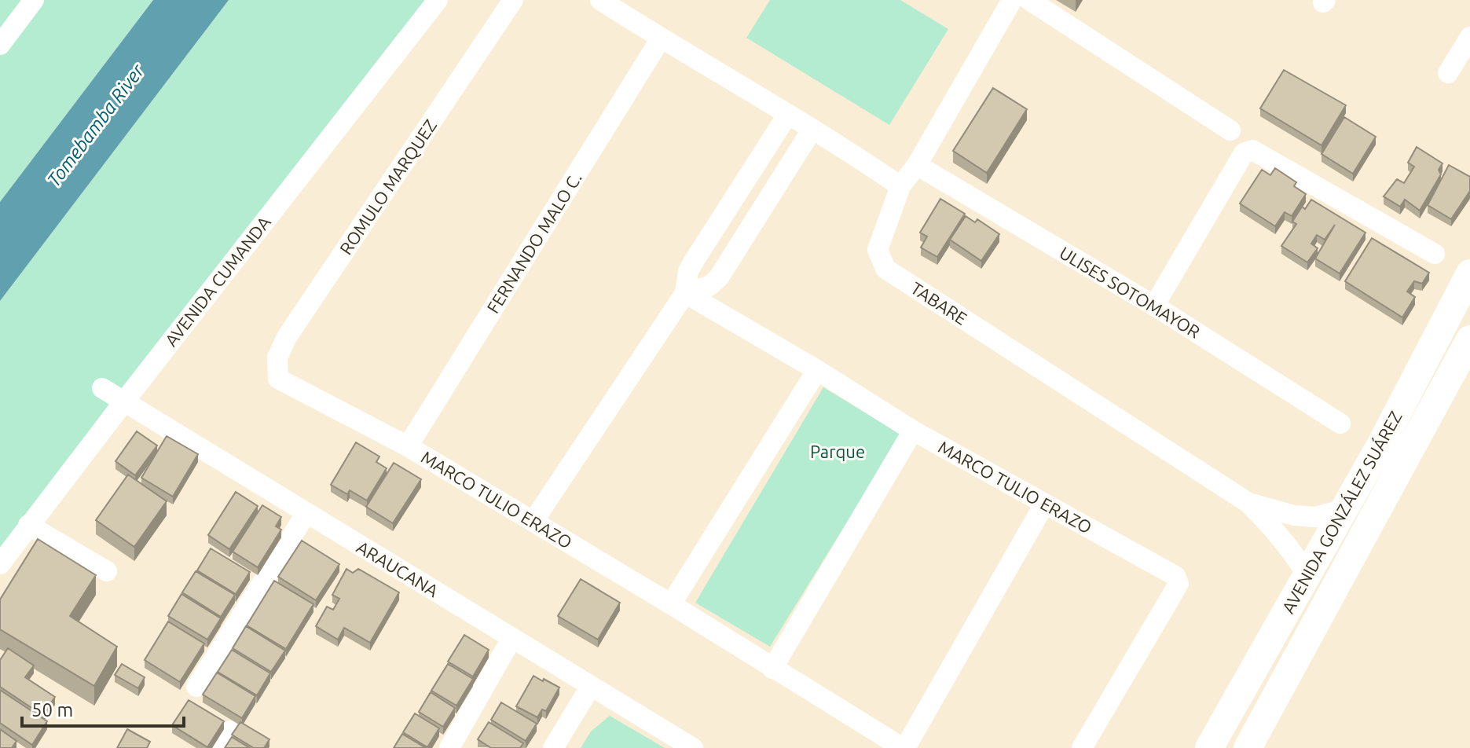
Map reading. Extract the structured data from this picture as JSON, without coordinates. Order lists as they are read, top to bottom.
{
  "streets": {
    "main road": ["AVENIDA GONZÁLEZ SUÁREZ"],
    "street": [
      "ROMULO MARQUEZ",
      "FERNANDO MALO C.",
      "AVENIDA CUMANDA",
      "ULISES SOTOMAYOR",
      "TABARE",
      "MARCO TULIO ERAZO",
      "ARAUCANA"
    ]
  },
  "crossings": [
    ["ROMULO MARQUEZ", "MARCO TULIO ERAZO"],
    ["FERNANDO MALO C.", "MARCO TULIO ERAZO"],
    ["AVENIDA CUMANDA", "ARAUCANA"],
    ["ULISES SOTOMAYOR", "TABARE"],
    ["TABARE", "AVENIDA GONZÁLEZ SUÁREZ"]
  ],
  "water": ["Tomebamba River"],
  "parks": ["Parque"],
  "scale_bar": "50 m"
}
